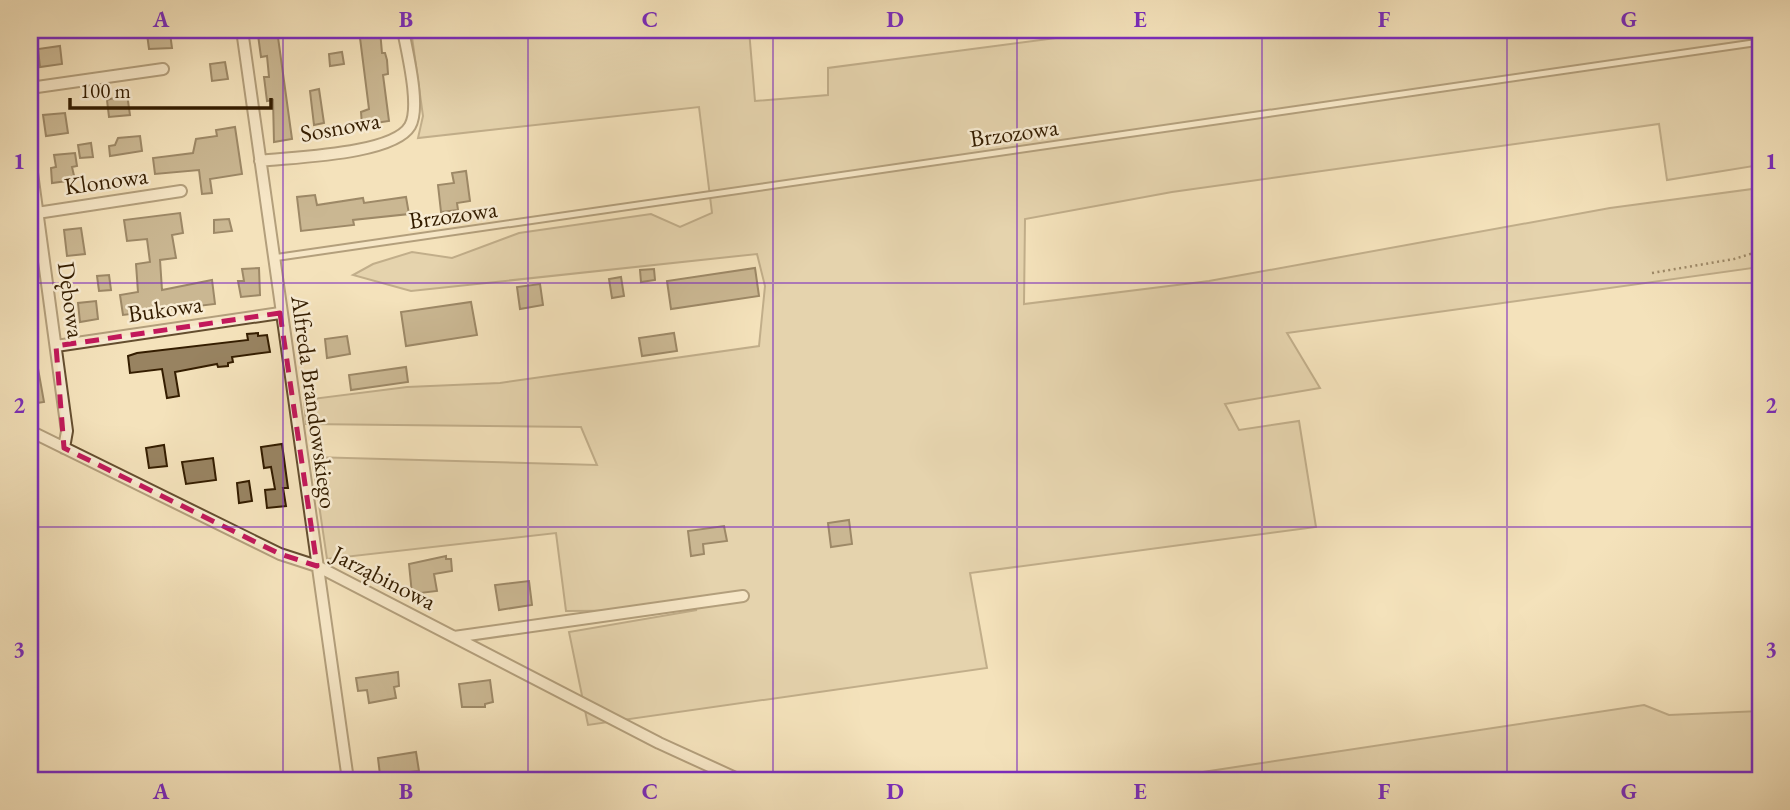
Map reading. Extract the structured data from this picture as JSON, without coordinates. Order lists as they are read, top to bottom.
{
  "streets": {
    "street": [
      "Sosnowa",
      "Klonowa",
      "Dębowa",
      "Bukowa",
      "Alfreda Brandowskiego",
      "Jarząbinowa"
    ],
    "lane": ["Brzozowa"]
  },
  "crossings": [
    ["Sosnowa", "Alfreda Brandowskiego"],
    ["Brzozowa", "Alfreda Brandowskiego"],
    ["Klonowa", "Dębowa"],
    ["Dębowa", "Bukowa"],
    ["Dębowa", "Jarząbinowa"],
    ["Bukowa", "Alfreda Brandowskiego"],
    ["Alfreda Brandowskiego", "Jarząbinowa"]
  ],
  "scale_bar": "100 m",
  "grid": {
    "columns": [
      "A",
      "B",
      "C",
      "D",
      "E",
      "F",
      "G"
    ],
    "rows": ["1", "2", "3"]
  }
}
